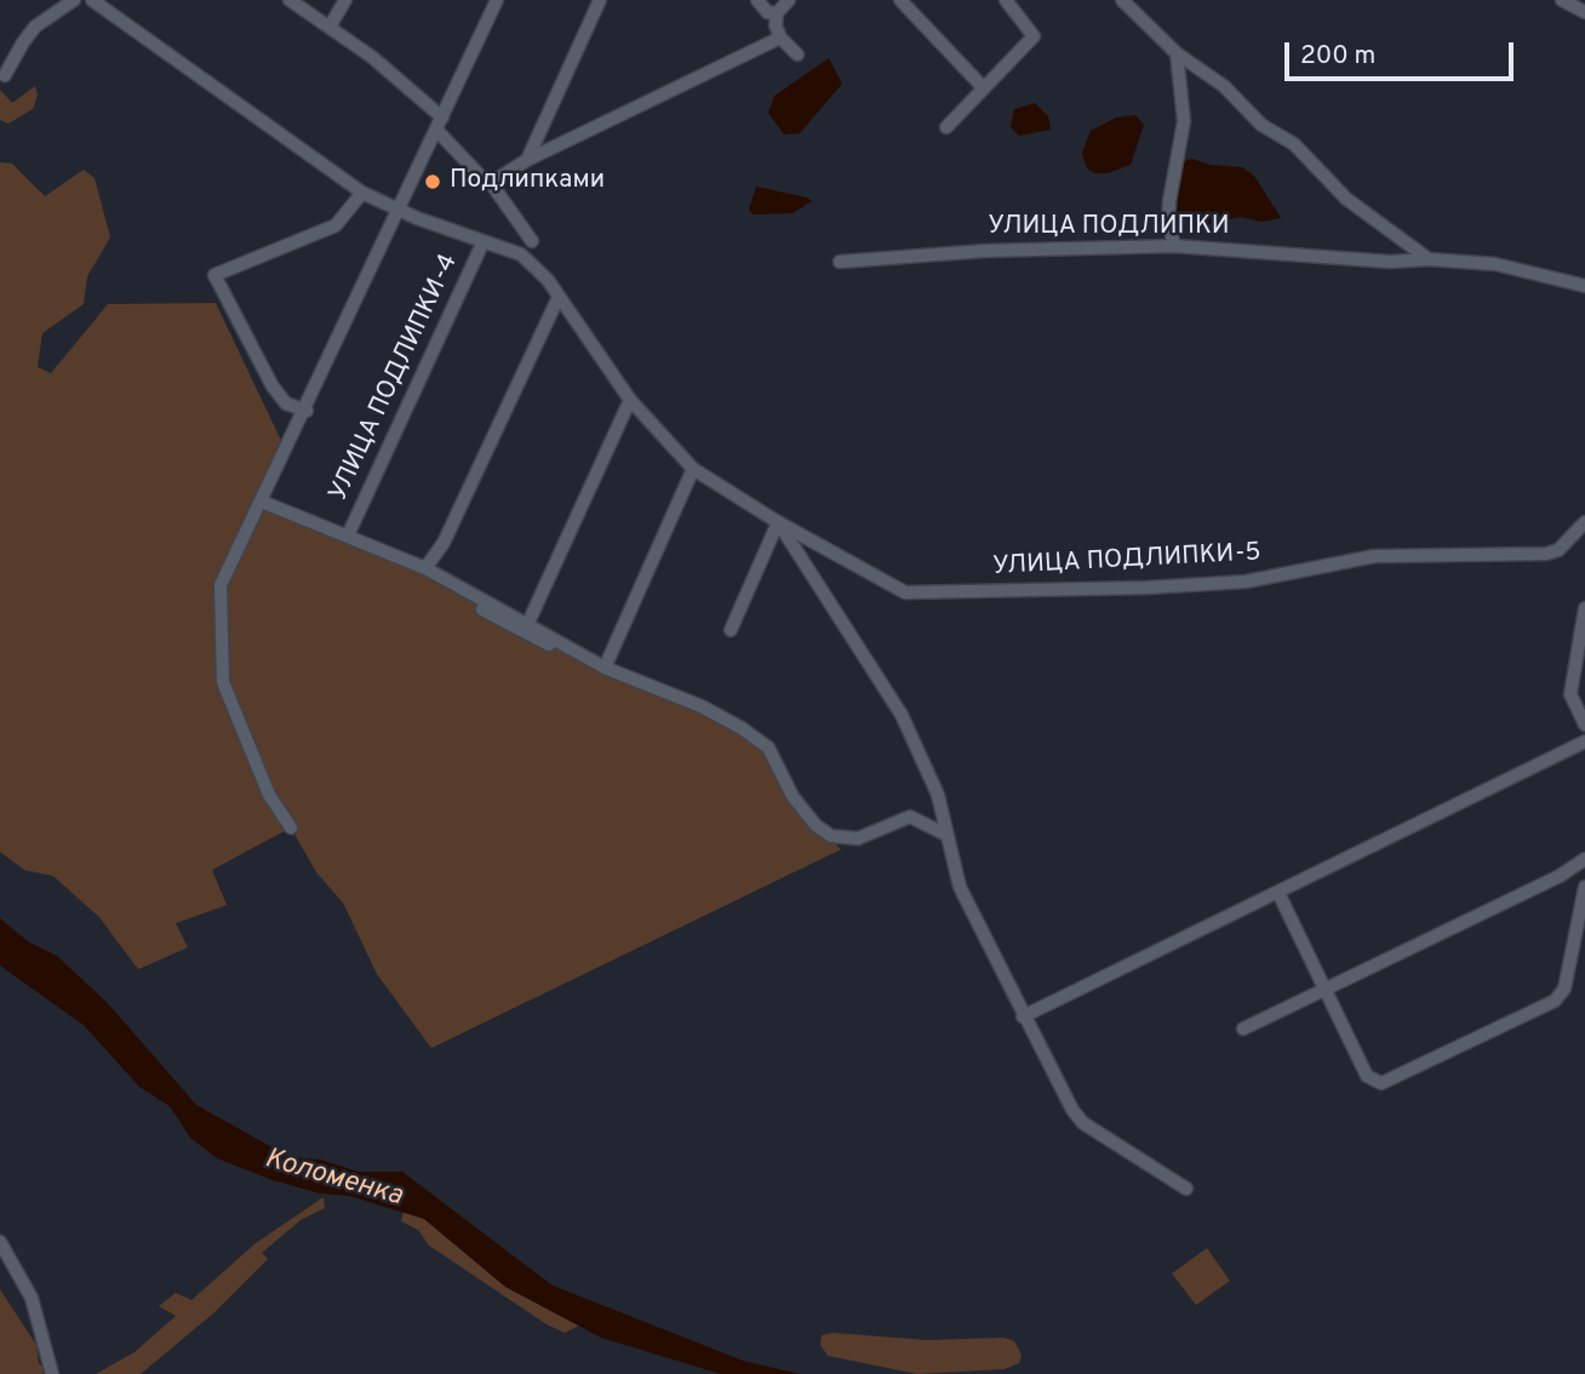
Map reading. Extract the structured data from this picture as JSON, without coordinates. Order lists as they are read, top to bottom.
{
  "streets": {
    "street": ["УЛИЦА ПОДЛИПКИ", "УЛИЦА ПОДЛИПКИ-4", "УЛИЦА ПОДЛИПКИ-5"]
  },
  "crossings": [
    ["УЛИЦА ПОДЛИПКИ-4", "УЛИЦА ПОДЛИПКИ-5"]
  ],
  "water": ["Коломенка"],
  "places": ["Подлипками"],
  "scale_bar": "200 m"
}
